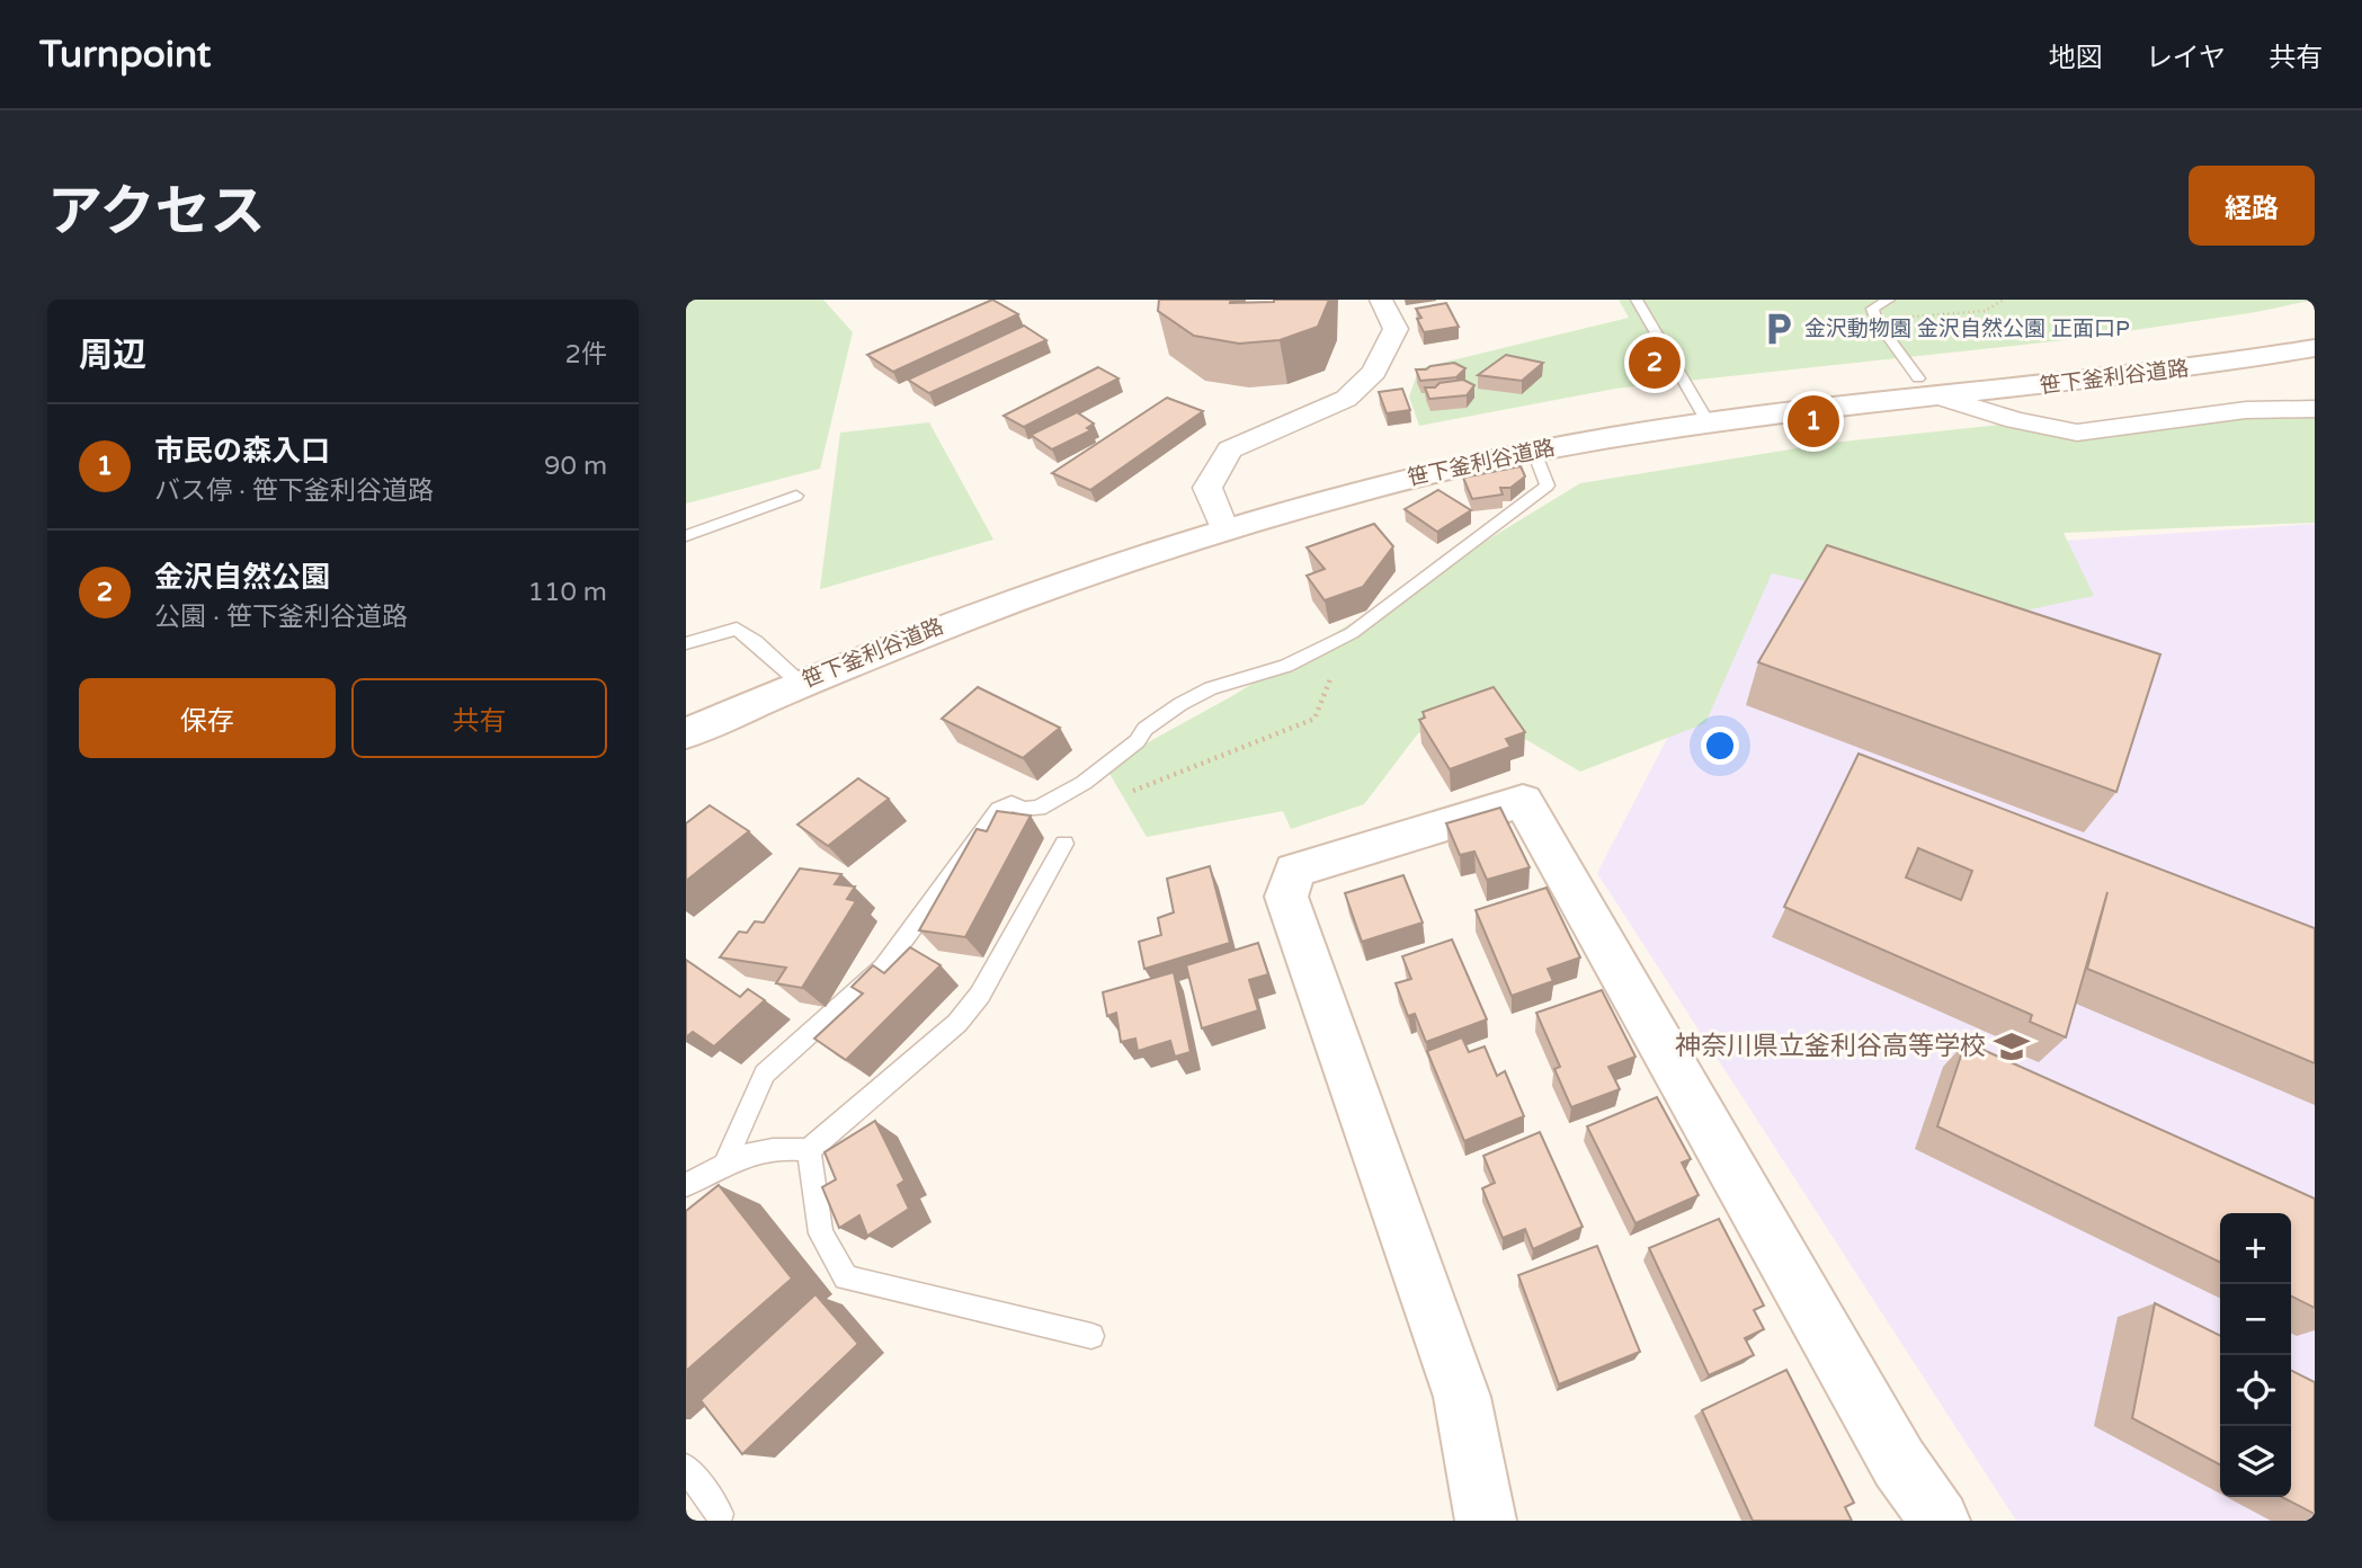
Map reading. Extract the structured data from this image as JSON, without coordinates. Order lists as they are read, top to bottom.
{
  "streets": {
    "street": ["笹下釜利谷道路"]
  },
  "places": {
    "parking": ["金沢動物園 金沢自然公園 正面口P"],
    "school or university": ["神奈川県立釜利谷高等学校"]
  },
  "page": {
    "header": "Turnpoint",
    "nav": ["地図", "レイヤ", "共有"],
    "title": "アクセス",
    "buttons": [
      "経路",
      ["保存", "共有"]
    ],
    "heading": ["周辺", "2件"],
    "pins": ["2", "1"],
    "list": [
      {
        "mark": "1",
        "name": "市民の森入口",
        "note": "バス停 · 笹下釜利谷道路",
        "value": "90 m"
      },
      {
        "mark": "2",
        "name": "金沢自然公園",
        "note": "公園 · 笹下釜利谷道路",
        "value": "110 m"
      }
    ],
    "map_buttons": ["+", "−"]
  }
}
